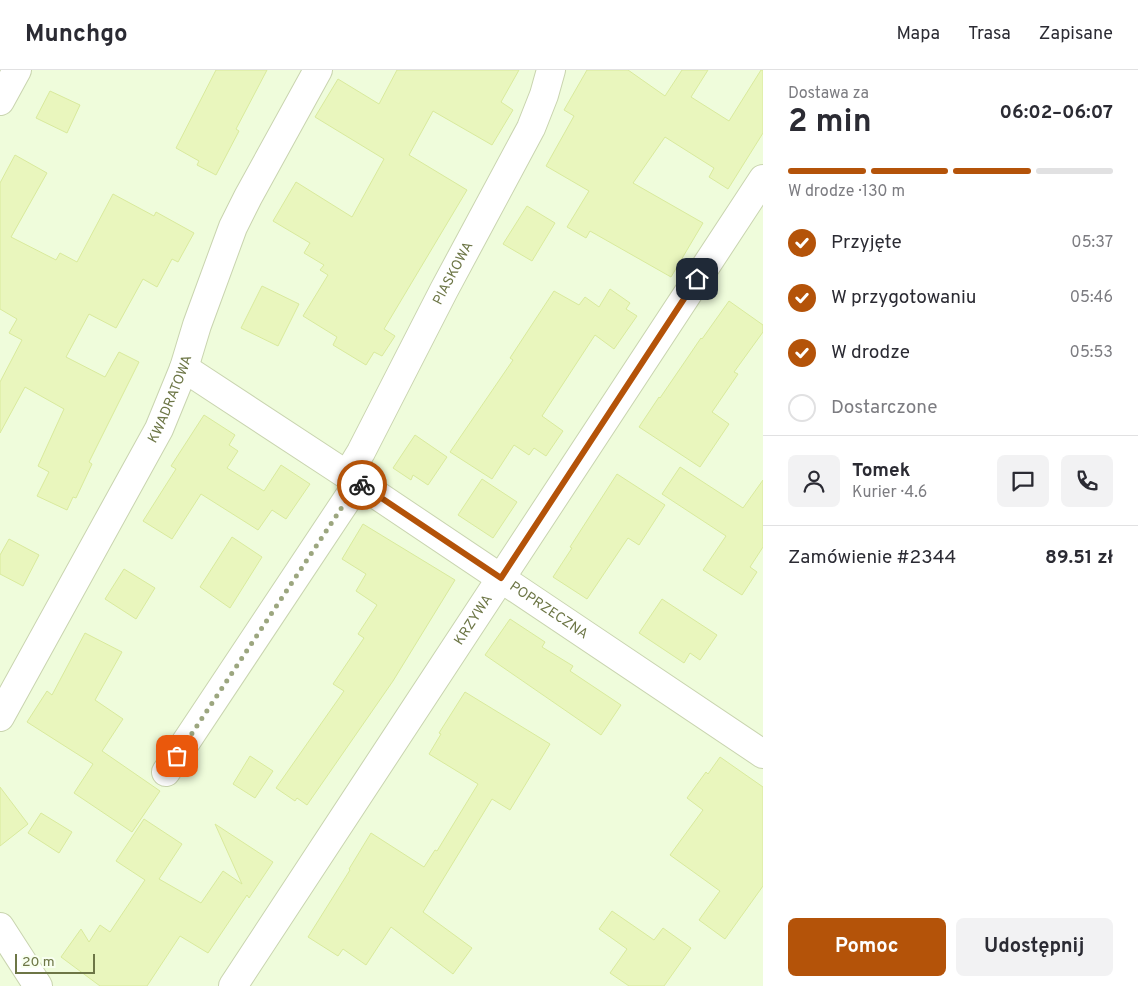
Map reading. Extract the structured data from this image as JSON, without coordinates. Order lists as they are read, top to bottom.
{
  "streets": {
    "street": [
      "PIASKOWA",
      "KWADRATOWA",
      "POPRZECZNA",
      "KRZYWA"
    ]
  },
  "crossings": [
    ["PIASKOWA", "POPRZECZNA"],
    ["KWADRATOWA", "POPRZECZNA"],
    ["POPRZECZNA", "KRZYWA"]
  ],
  "scale_bar": "20 m",
  "page": {
    "header": "Munchgo",
    "nav": ["Mapa", "Trasa", "Zapisane"],
    "heading": ["2 min", "Dostawa za", "06:02–06:07"],
    "panel": [
      "Tomek",
      "Kurier · 4.6",
      "Zamówienie #2344",
      "89.51 zł"
    ],
    "bar": "W drodze · 130 m",
    "list": [
      ["Przyjęte", "05:37"],
      ["W przygotowaniu", "05:46"],
      ["W drodze", "05:53"],
      "Dostarczone"
    ],
    "buttons": ["Pomoc", "Udostępnij"],
    "scale": "20 m"
  }
}
